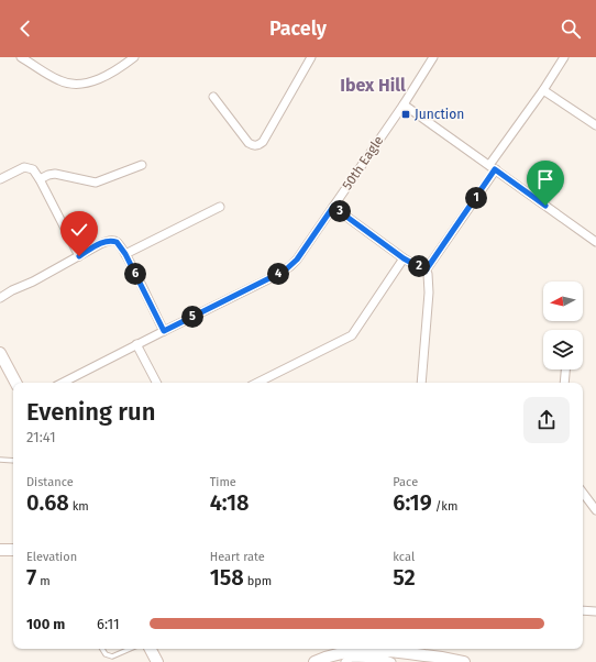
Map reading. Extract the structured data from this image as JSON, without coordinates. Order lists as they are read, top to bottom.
{
  "streets": {
    "street": ["50th Eagle"]
  },
  "districts": ["Ibex Hill"],
  "places": {
    "transit": ["Junction"]
  },
  "north": "left",
  "page": {
    "header": "Pacely",
    "pins": [
      "1",
      "3",
      "2",
      "4",
      "6",
      "5"
    ],
    "heading": ["Evening run", "21:41"],
    "stats": [
      ["Distance", "0.68 km"],
      ["Time", "4:18"],
      ["Pace", "6:19 /km"],
      ["Elevation", "7 m"],
      ["Heart rate", "158 bpm"],
      ["kcal", "52"]
    ],
    "list": [
      {
        "name": "100 m",
        "note": "6:11"
      }
    ]
  }
}
